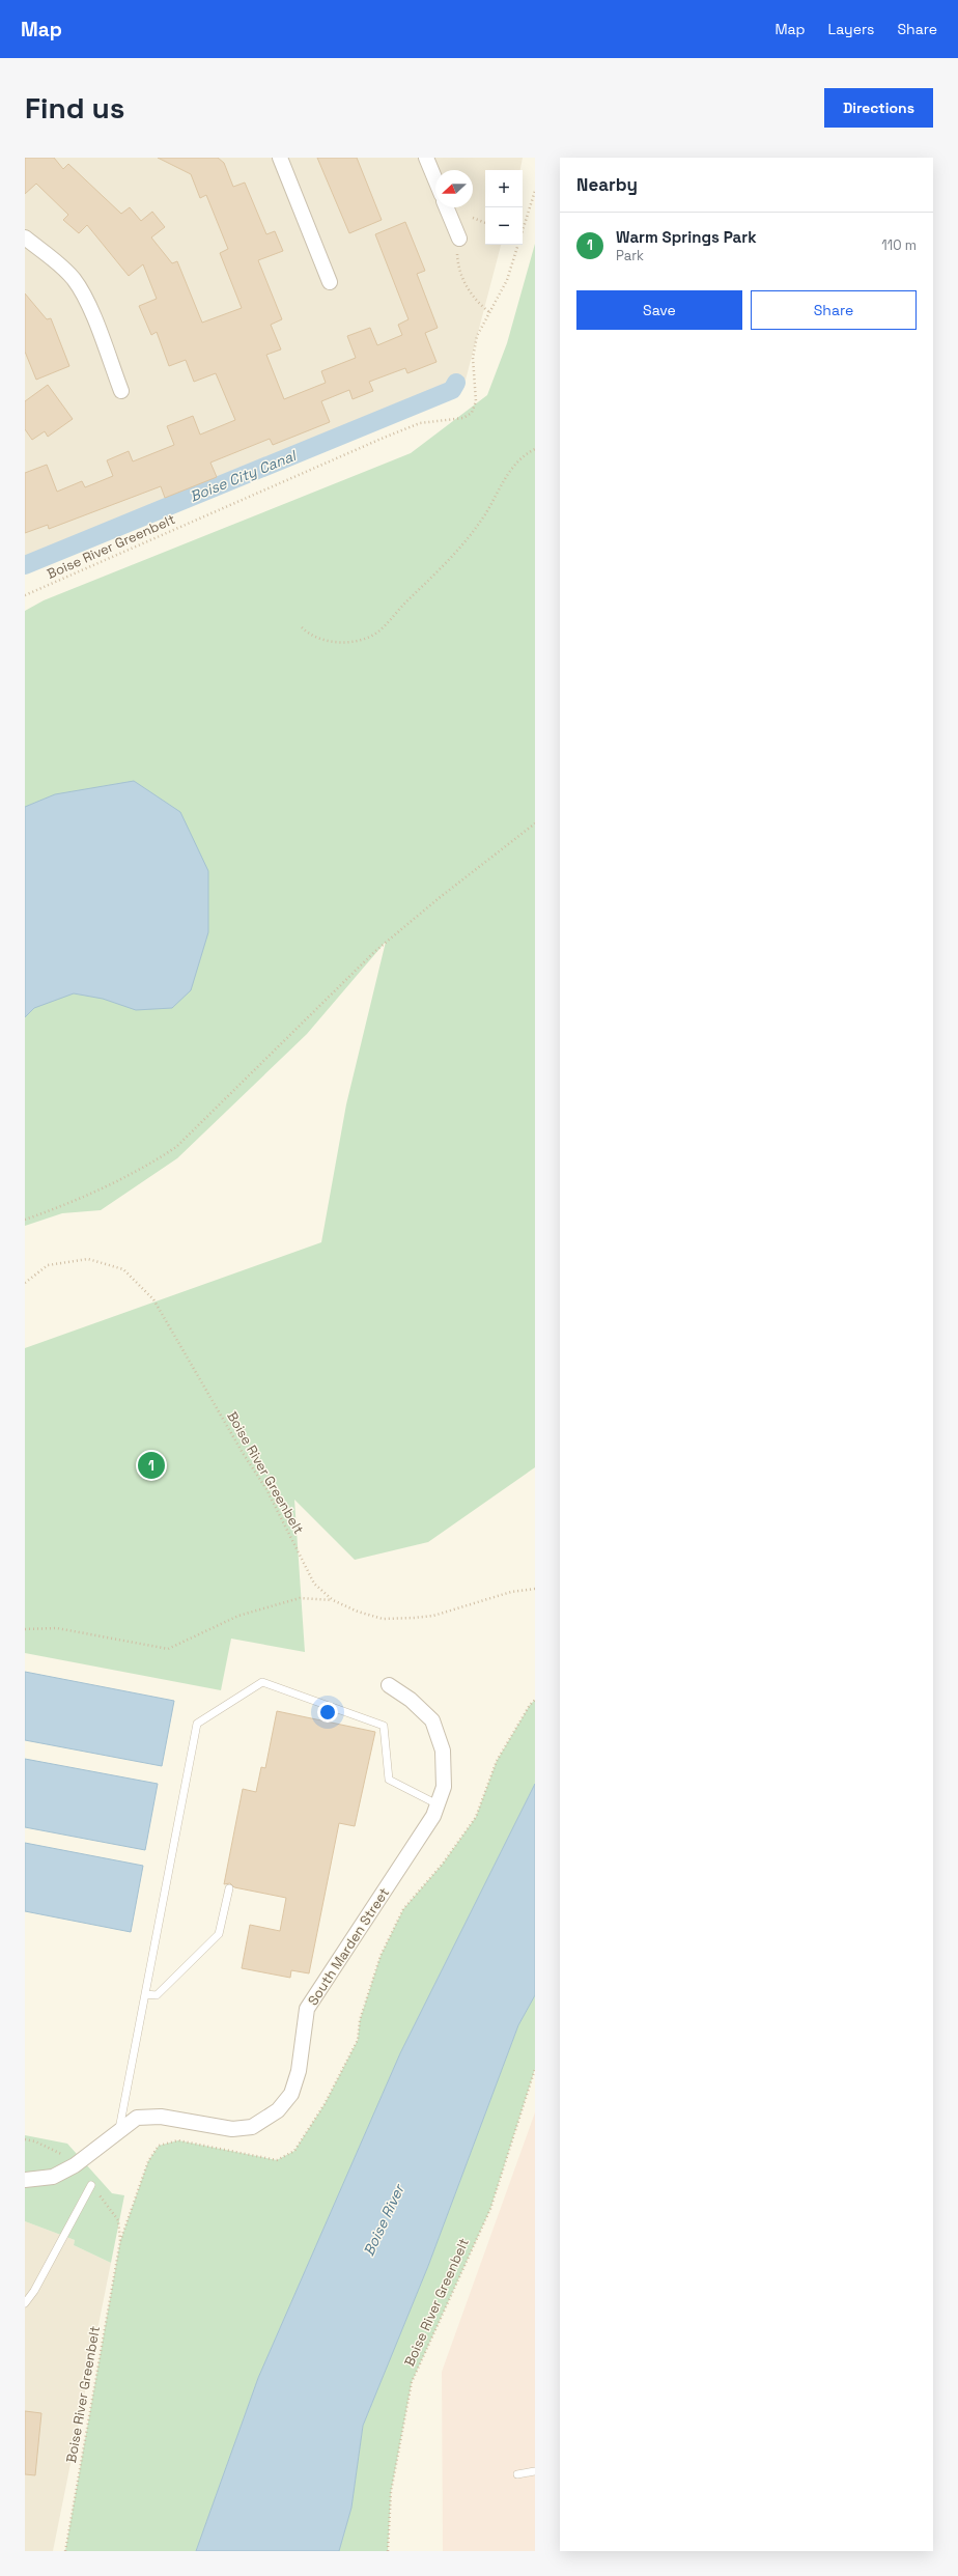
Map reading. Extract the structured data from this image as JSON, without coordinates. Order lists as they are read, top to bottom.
{
  "streets": {
    "street": ["South Marden Street"],
    "path": ["Boise River Greenbelt"]
  },
  "water": ["Boise City Canal", "Boise River"],
  "north": "left",
  "page": {
    "header": "Map",
    "nav": ["Map", "Layers", "Share"],
    "buttons": [
      "Directions",
      ["Save", "Share"]
    ],
    "title": "Find us",
    "heading": "Nearby",
    "map_buttons": ["+", "−"],
    "list": [
      {
        "mark": "1",
        "name": "Warm Springs Park",
        "note": "Park",
        "value": "110 m"
      }
    ],
    "pins": "1"
  }
}
